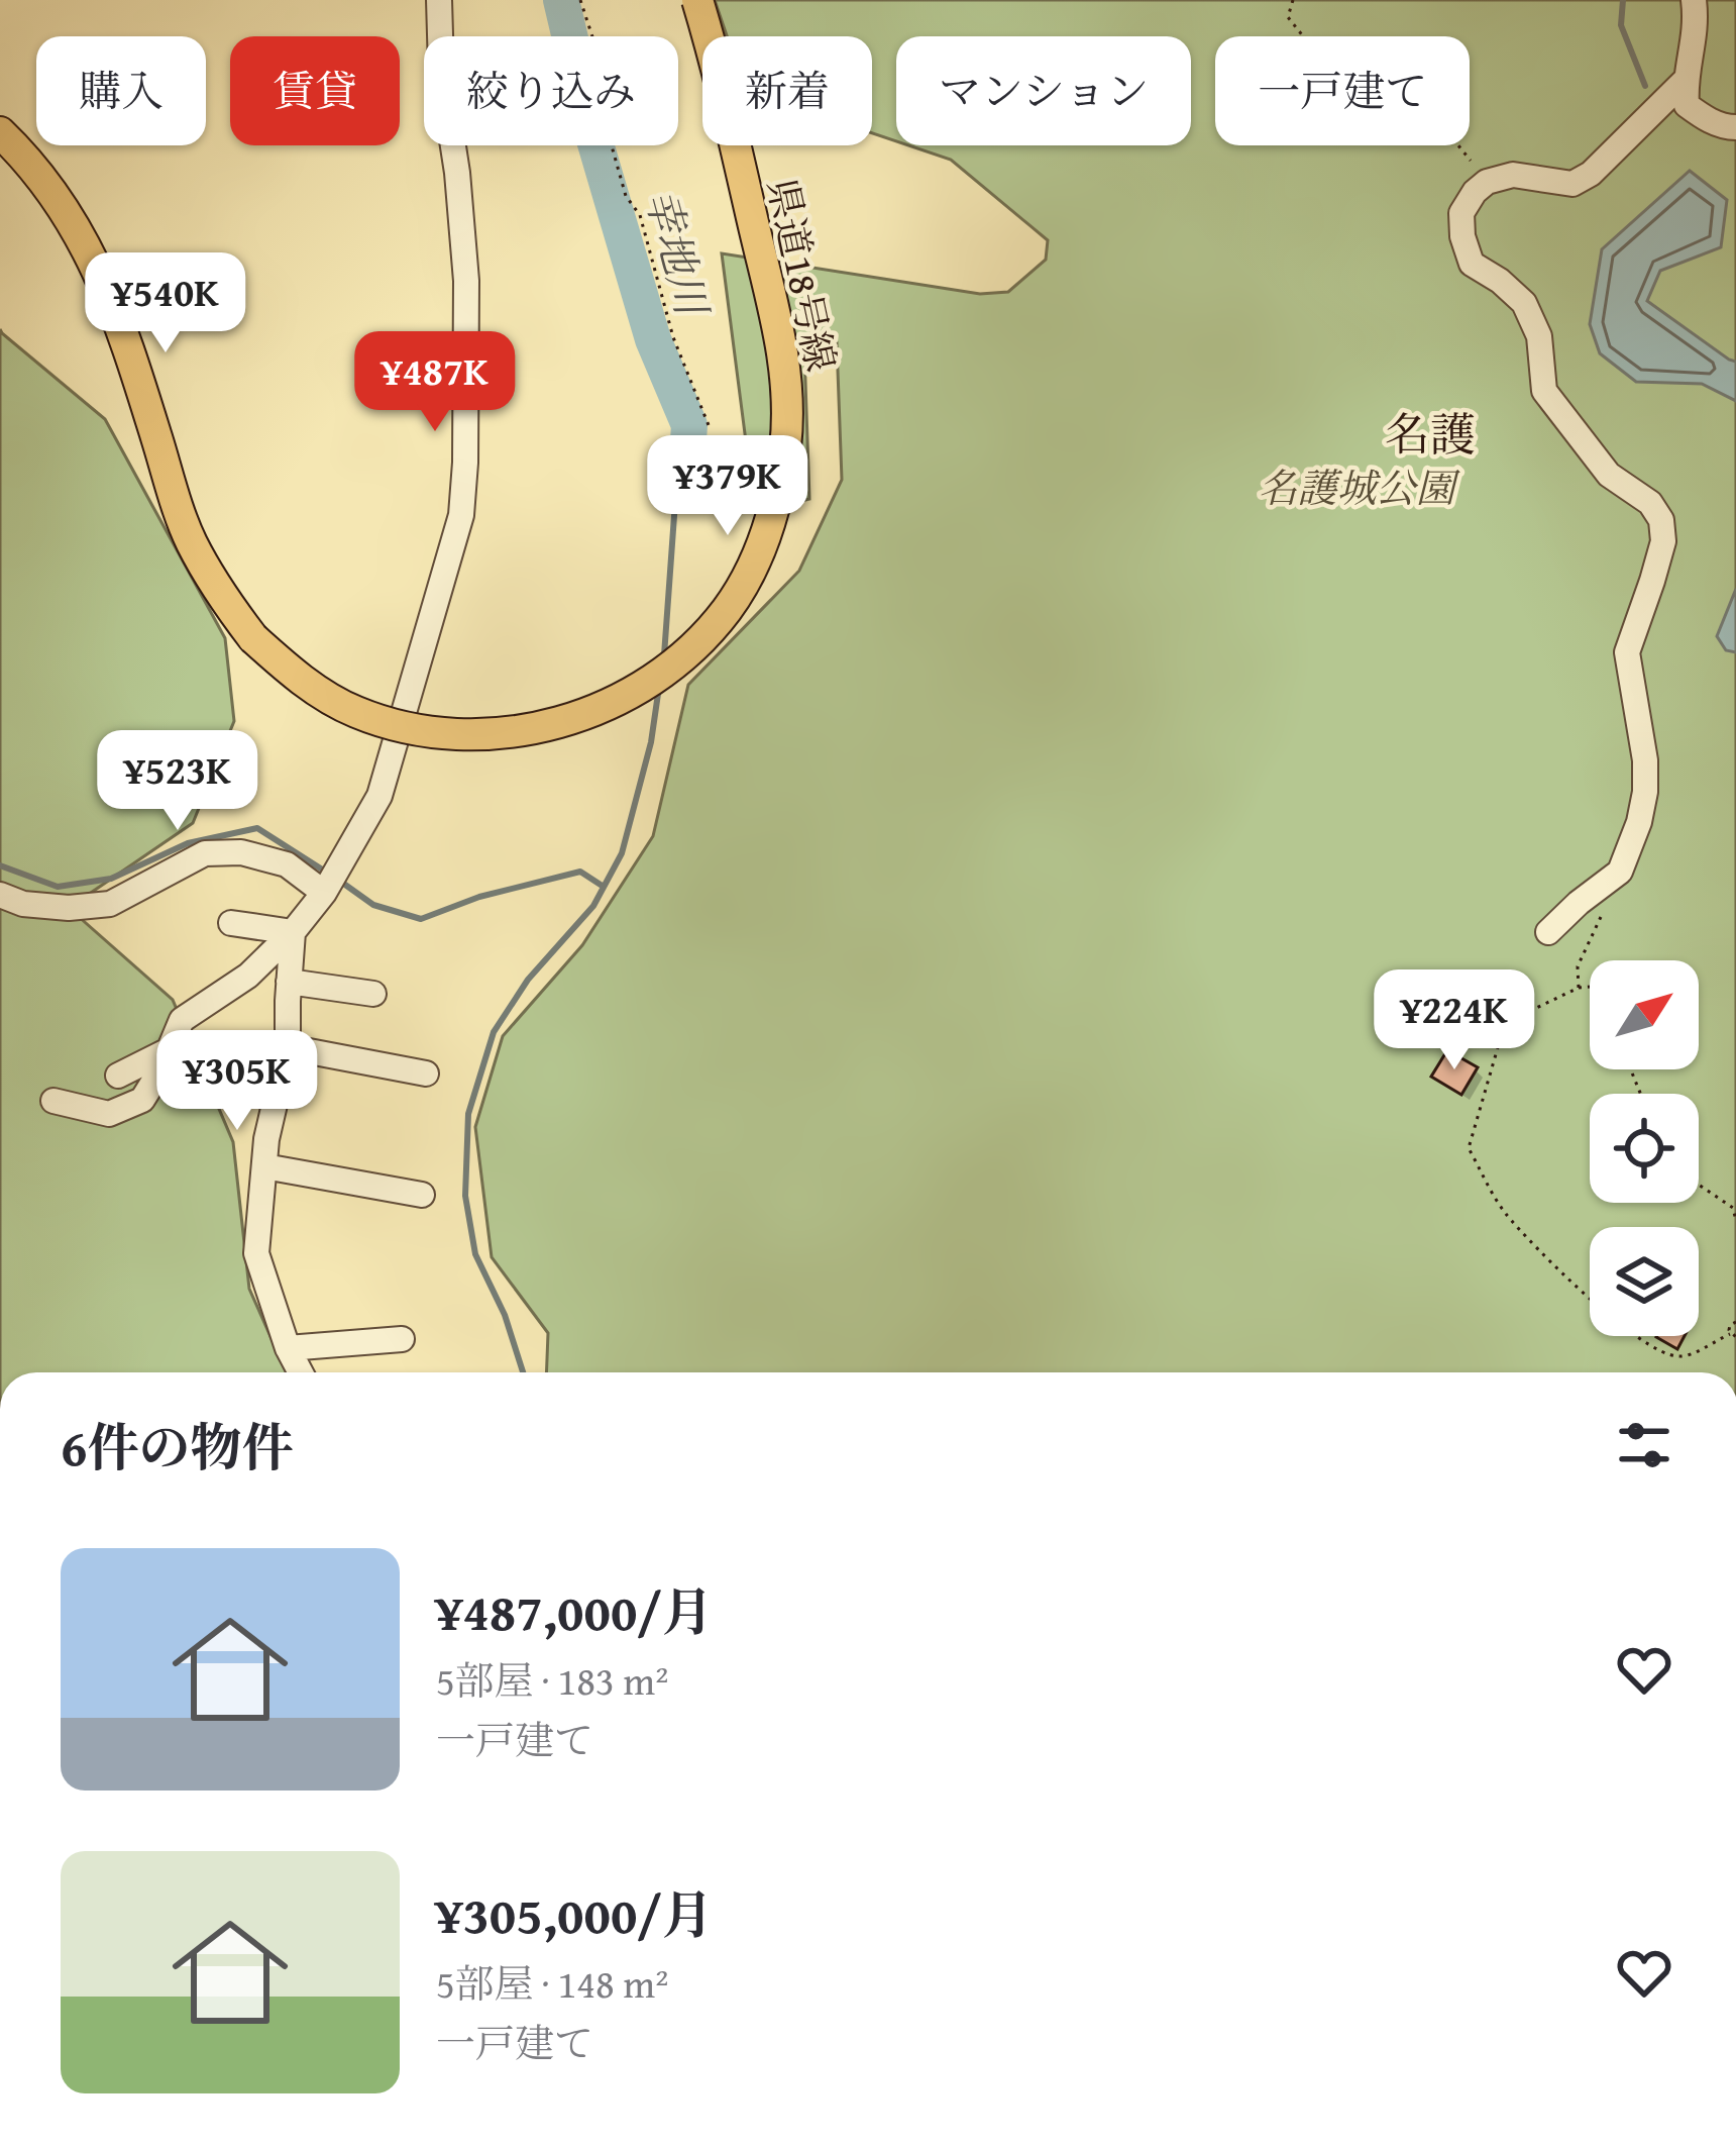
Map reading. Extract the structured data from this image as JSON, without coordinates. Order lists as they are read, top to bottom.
{
  "streets": {
    "main road": ["県道18号線"]
  },
  "districts": ["名護"],
  "water": ["幸地川"],
  "parks": ["名護城公園"],
  "north": "top right",
  "page": {
    "chip": [
      "購入",
      "賃貸",
      "絞り込み",
      "新着",
      "マンション",
      "一戸建て"
    ],
    "price": [
      "¥540K",
      "¥487K",
      "¥379K",
      "¥523K",
      "¥224K",
      "¥305K"
    ],
    "heading": "6件の物件",
    "list": [
      {
        "name": "¥487,000/月",
        "note": "5部屋 · 183 m² · 一戸建て"
      },
      {
        "name": "¥305,000/月",
        "note": "5部屋 · 148 m² · 一戸建て"
      }
    ]
  }
}
